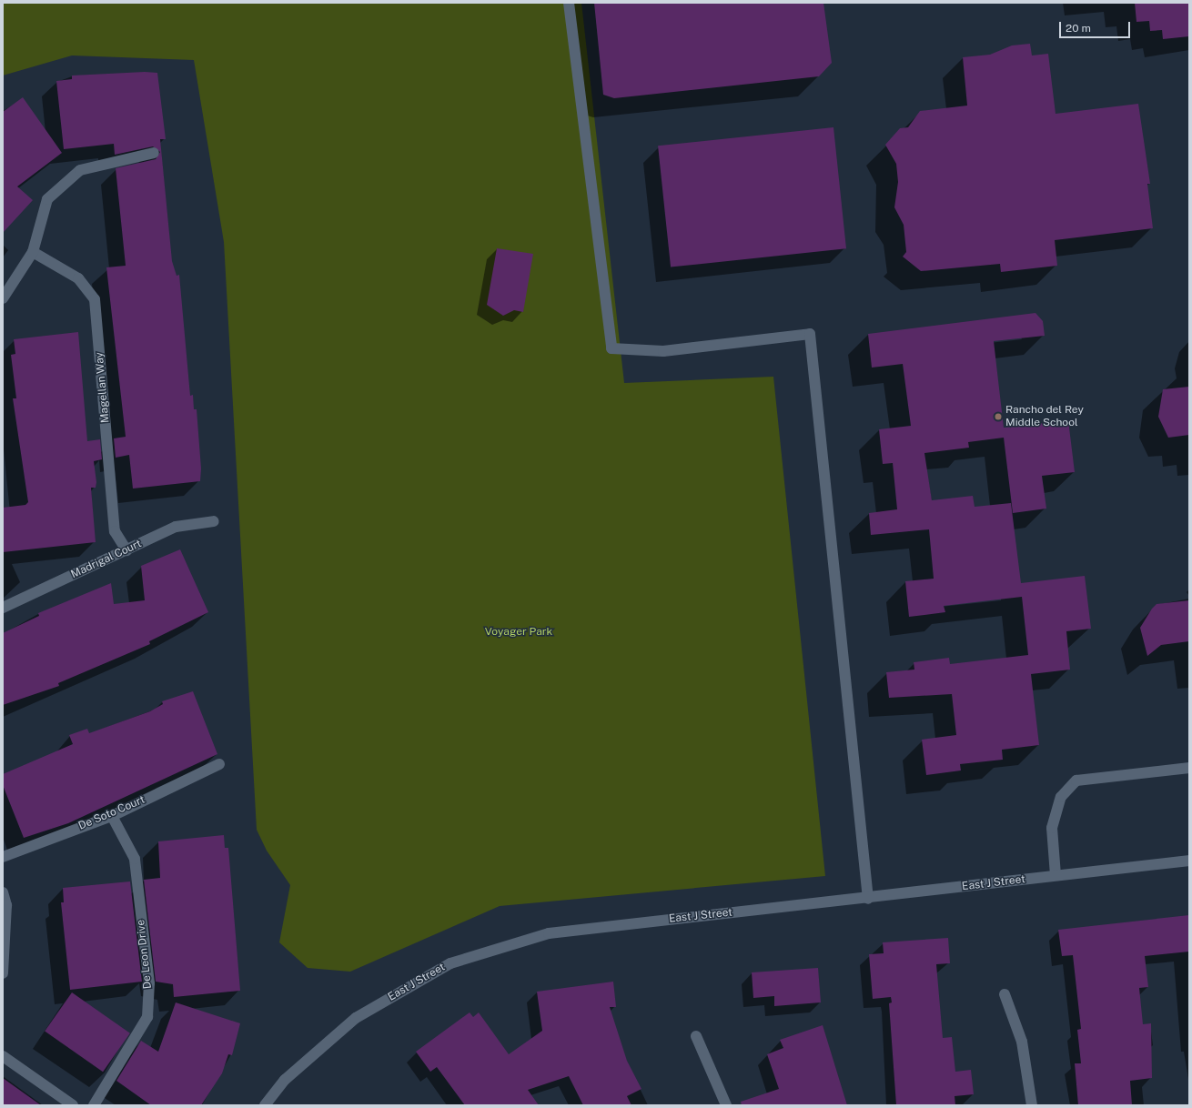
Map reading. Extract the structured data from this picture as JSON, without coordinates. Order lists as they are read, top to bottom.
{
  "streets": {
    "street": [
      "Magellan Way",
      "Madrigal Court",
      "De Soto Court",
      "East J Street",
      "De Leon Drive"
    ]
  },
  "crossings": [
    ["Magellan Way", "Madrigal Court"],
    ["De Soto Court", "De Leon Drive"]
  ],
  "parks": ["Voyager Park"],
  "places": ["Rancho del Rey Middle School"],
  "scale_bar": "20 m"
}
